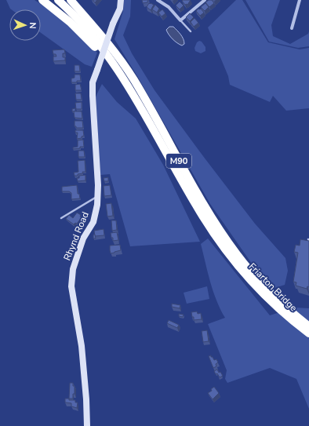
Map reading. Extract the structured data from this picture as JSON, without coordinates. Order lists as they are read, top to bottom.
{
  "streets": {
    "highway": ["M90", "Friarton Bridge"],
    "street": ["Rhynd Road"]
  },
  "crossings": [
    ["M90", "Friarton Bridge"]
  ],
  "north": "right"
}
